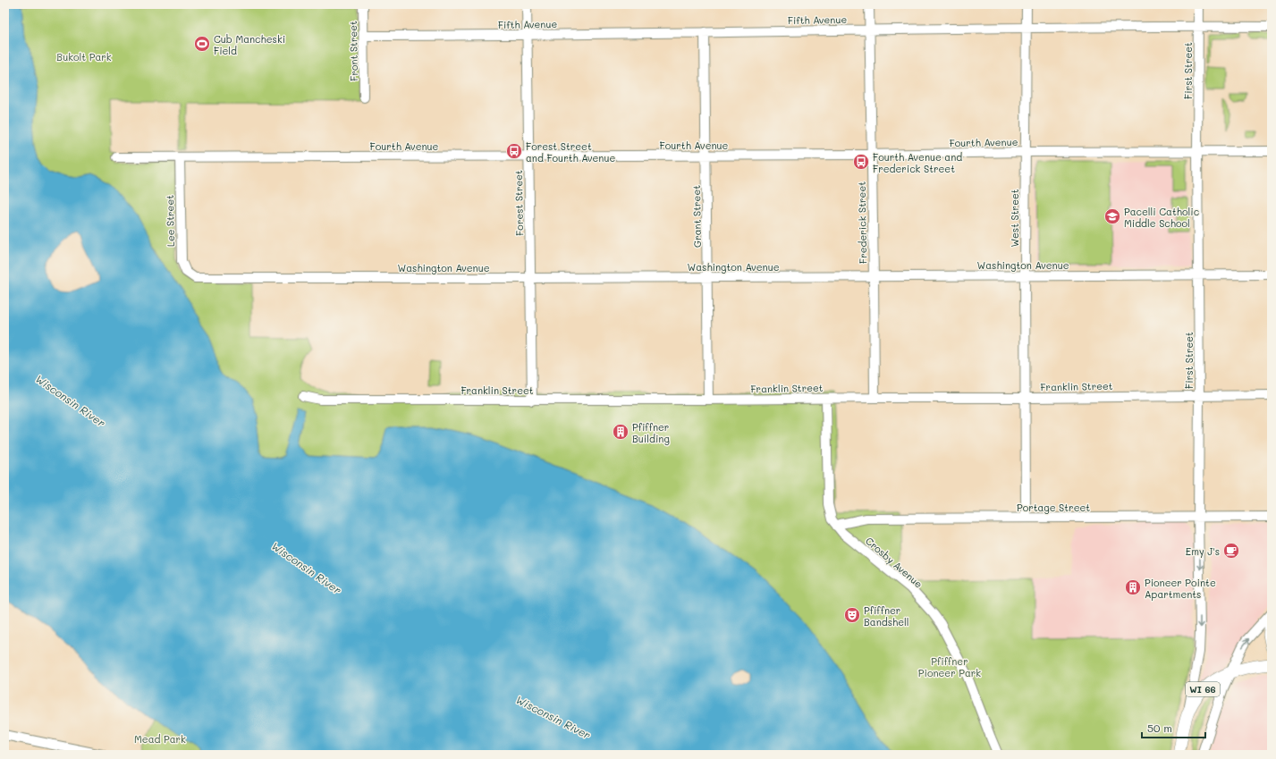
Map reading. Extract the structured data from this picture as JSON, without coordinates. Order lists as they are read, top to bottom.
{
  "streets": {
    "main road": ["WI 66"],
    "street": [
      "Fifth Avenue",
      "Front Street",
      "First Street",
      "Fourth Avenue",
      "Forest Street",
      "Grant Street",
      "West Street",
      "Lee Street",
      "Frederick Street",
      "Washington Avenue",
      "Franklin Street",
      "Portage Street",
      "Crosby Avenue"
    ]
  },
  "crossings": [
    ["Fifth Avenue", "Front Street"],
    ["Fifth Avenue", "First Street"],
    ["Fifth Avenue", "Forest Street"],
    ["Fifth Avenue", "Grant Street"],
    ["Fifth Avenue", "West Street"],
    ["Fifth Avenue", "Frederick Street"],
    ["First Street", "Fourth Avenue"],
    ["First Street", "Washington Avenue"],
    ["First Street", "Franklin Street"],
    ["First Street", "Portage Street"],
    ["First Street", "WI 66"],
    ["Fourth Avenue", "Forest Street"],
    ["Fourth Avenue", "Grant Street"],
    ["Fourth Avenue", "West Street"],
    ["Fourth Avenue", "Lee Street"],
    ["Fourth Avenue", "Frederick Street"],
    ["Forest Street", "Washington Avenue"],
    ["Forest Street", "Franklin Street"],
    ["Grant Street", "Washington Avenue"],
    ["Grant Street", "Franklin Street"],
    ["West Street", "Washington Avenue"],
    ["West Street", "Franklin Street"],
    ["West Street", "Portage Street"],
    ["Lee Street", "Washington Avenue"],
    ["Frederick Street", "Washington Avenue"],
    ["Frederick Street", "Franklin Street"],
    ["Franklin Street", "Crosby Avenue"],
    ["Portage Street", "Crosby Avenue"]
  ],
  "water": ["Wisconsin River"],
  "parks": ["Bukolt Park", "Pfiffner Pioneer Park", "Mead Park"],
  "places": {
    "sports": ["Cub Mancheski Field"],
    "bus stop": ["Forest Street and Fourth Avenue", "Fourth Avenue and Frederick Street"],
    "school or university": ["Pacelli Catholic Middle School"],
    "building": ["Pfiffner Building", "Pioneer Pointe Apartments"],
    "cafe": ["Emy J's"],
    "theatre": ["Pfiffner Bandshell"]
  },
  "scale_bar": "50 m"
}
